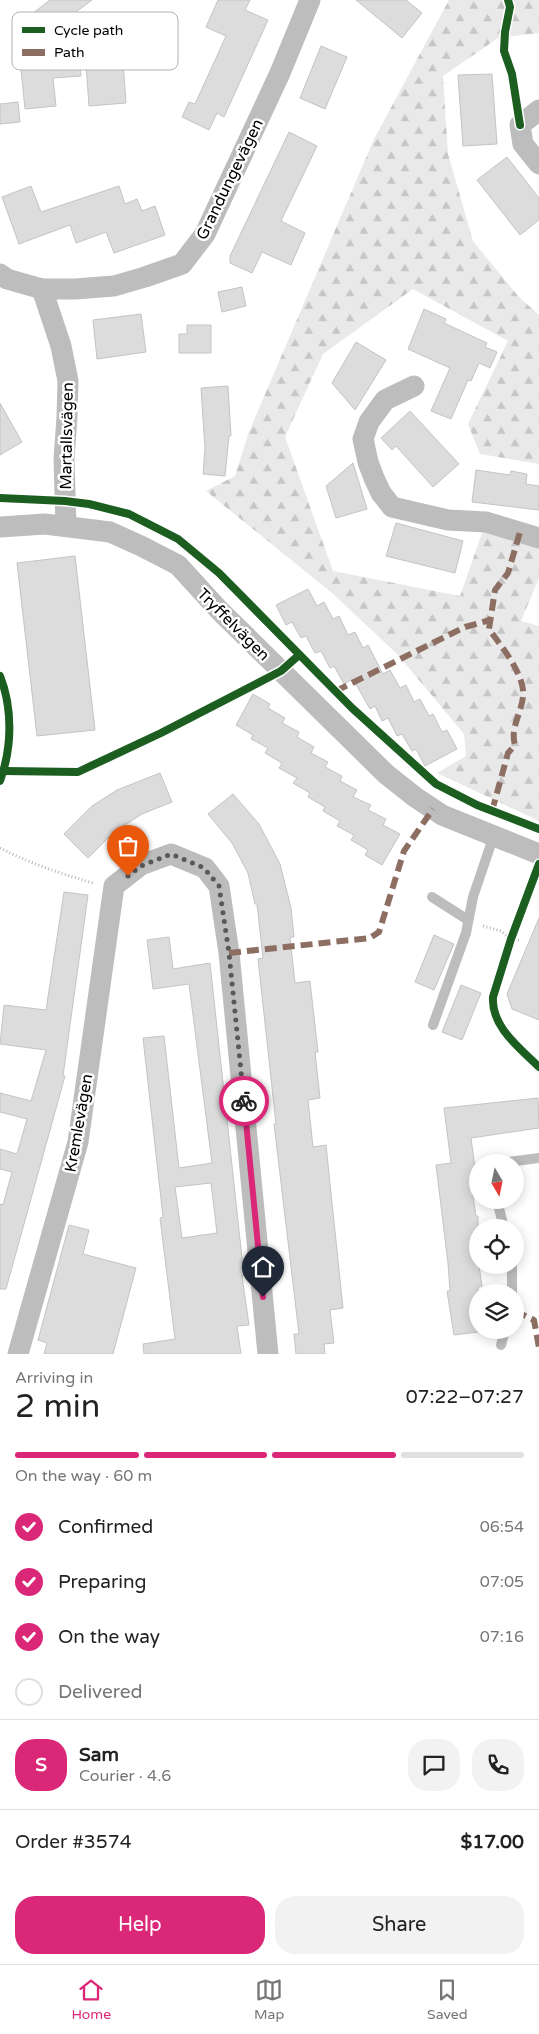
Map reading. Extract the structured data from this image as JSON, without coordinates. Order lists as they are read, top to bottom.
{
  "streets": {
    "street": [
      "Grandungevägen",
      "Martallsvägen",
      "Tryffelvägen",
      "Kremlevägen"
    ]
  },
  "crossings": [
    ["Grandungevägen", "Martallsvägen"],
    ["Martallsvägen", "Tryffelvägen"]
  ],
  "legend": ["Cycle path", "Path"],
  "north": "bottom",
  "page": {
    "heading": ["2 min", "Arriving in", "07:22–07:27"],
    "panel": [
      "Sam",
      "Courier · 4.6",
      "Order #3574",
      "$17.00"
    ],
    "bar": "On the way · 60 m",
    "list": [
      ["Confirmed", "06:54"],
      ["Preparing", "07:05"],
      ["On the way", "07:16"],
      "Delivered"
    ],
    "round": "S",
    "buttons": ["Help", "Share"],
    "tabs": ["Home", "Map", "Saved"]
  }
}
